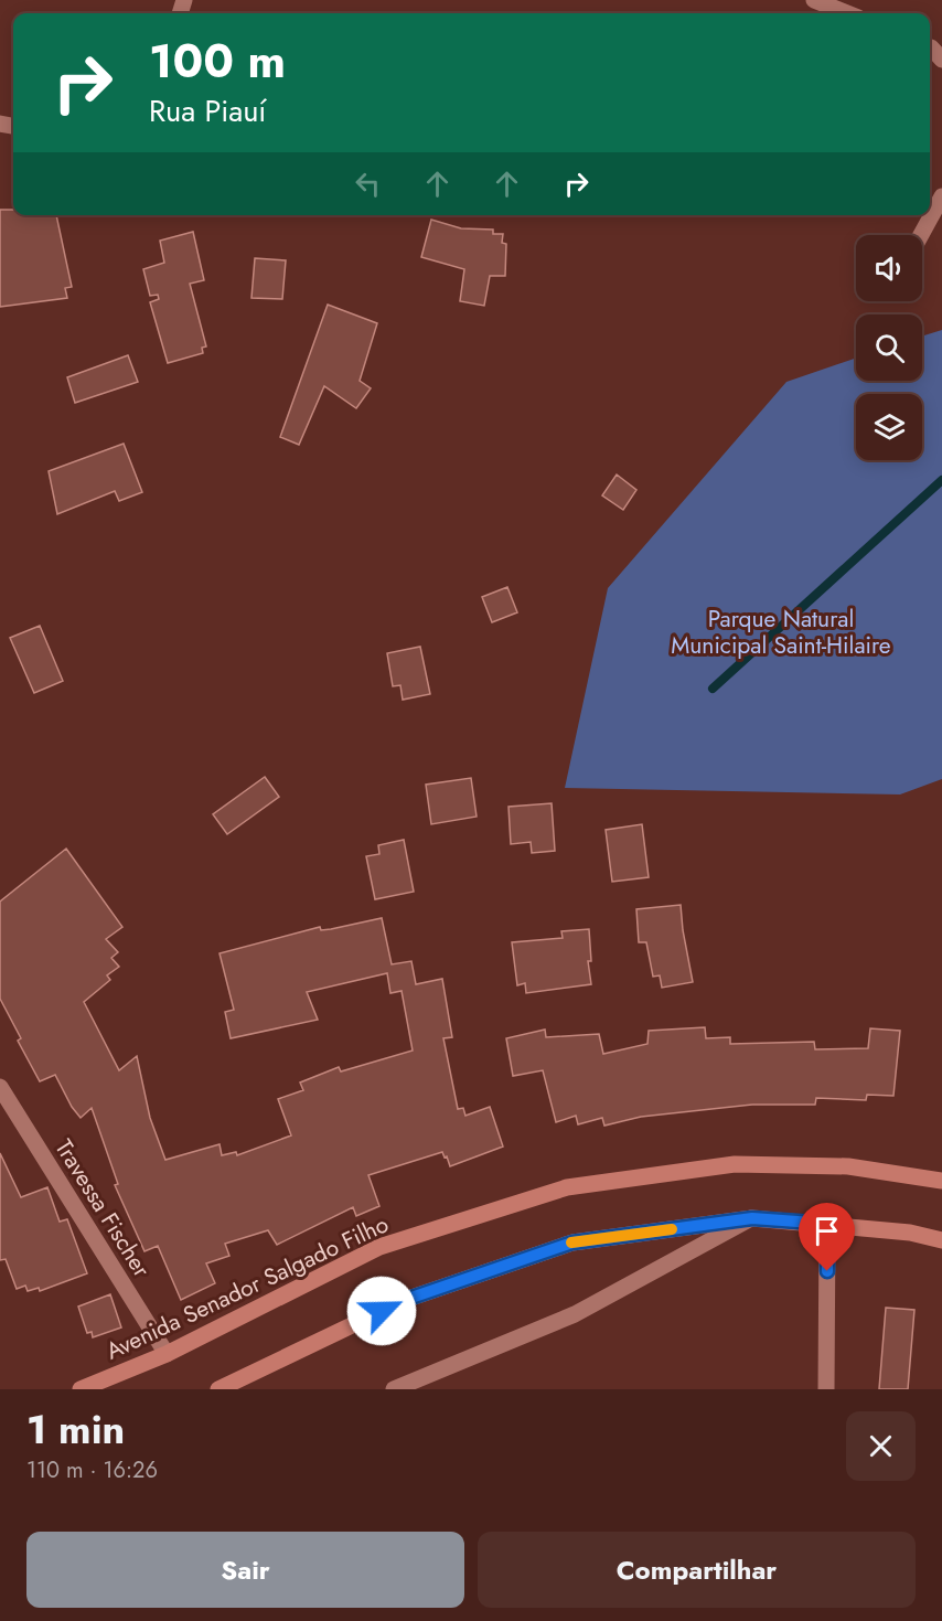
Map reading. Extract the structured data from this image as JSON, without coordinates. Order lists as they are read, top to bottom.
{
  "streets": {
    "main road": ["Avenida Senador Salgado Filho"],
    "street": ["Travessa Fischer"]
  },
  "crossings": [
    ["Travessa Fischer", "Avenida Senador Salgado Filho"]
  ],
  "parks": ["Parque Natural Municipal Saint-Hilaire"],
  "page": {
    "turn": ["100 m", "Rua Piauí"],
    "heading": ["1 min", "110 m · 16:26"],
    "buttons": ["Sair", "Compartilhar"]
  }
}
